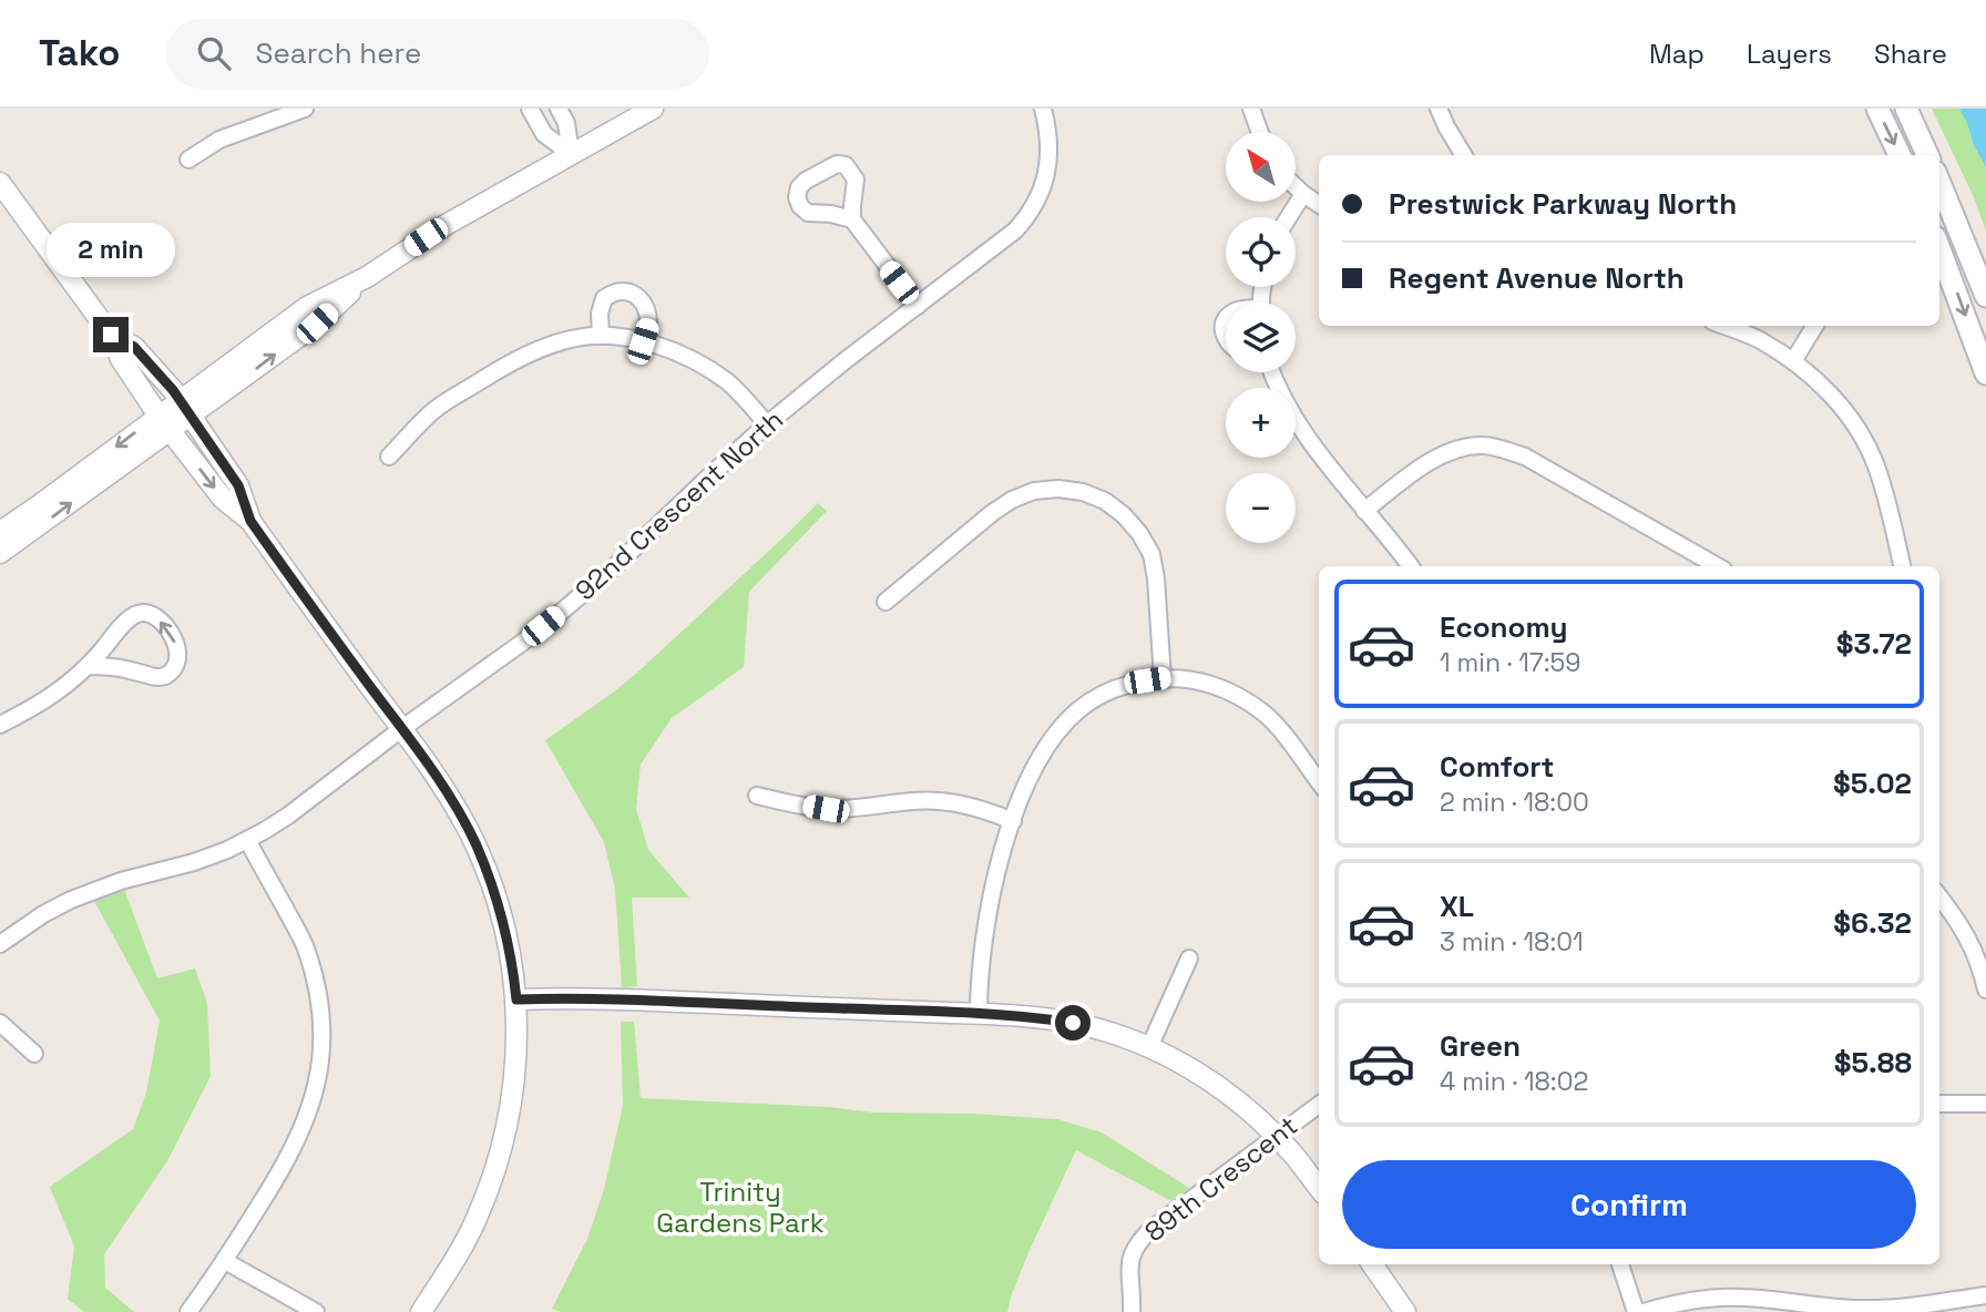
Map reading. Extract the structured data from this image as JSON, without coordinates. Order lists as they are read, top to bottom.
{
  "streets": {
    "street": ["92nd Crescent North", "89th Crescent"]
  },
  "parks": ["Trinity Gardens Park"],
  "north": "top left",
  "page": {
    "header": "Tako",
    "search": "Search here",
    "nav": ["Map", "Layers", "Share"],
    "map_buttons": ["+", "−"],
    "banner": ["Prestwick Parkway North", "Regent Avenue North"],
    "bubble": "2 min",
    "list": [
      {
        "name": "Economy",
        "note": "1 min · 17:59",
        "value": "$3.72"
      },
      {
        "name": "Comfort",
        "note": "2 min · 18:00",
        "value": "$5.02"
      },
      {
        "name": "XL",
        "note": "3 min · 18:01",
        "value": "$6.32"
      },
      {
        "name": "Green",
        "note": "4 min · 18:02",
        "value": "$5.88"
      }
    ],
    "buttons": "Confirm"
  }
}
